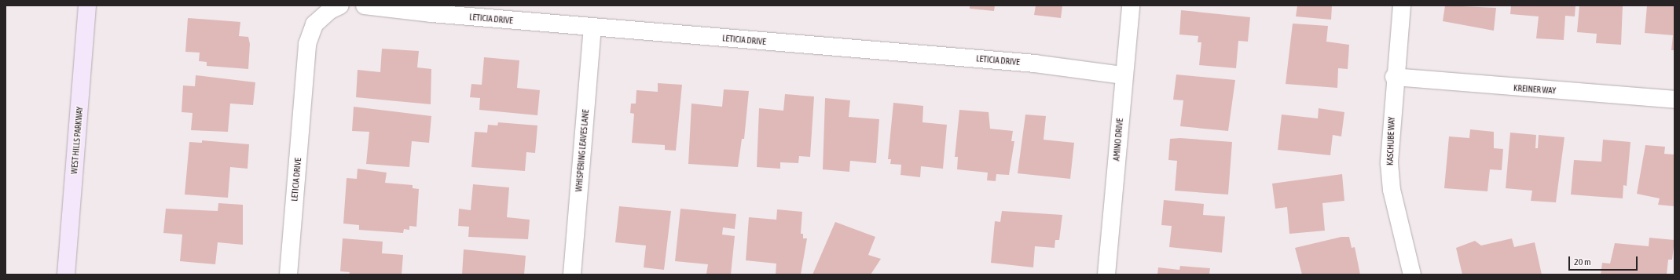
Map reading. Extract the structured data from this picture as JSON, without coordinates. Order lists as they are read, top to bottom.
{
  "streets": {
    "main road": ["WEST HILLS PARKWAY"],
    "street": [
      "LETICIA DRIVE",
      "KREINER WAY",
      "AMINO DRIVE",
      "KASCHUBE WAY",
      "WHISPERING LEAVES LANE"
    ]
  },
  "crossings": [
    ["LETICIA DRIVE", "AMINO DRIVE"],
    ["LETICIA DRIVE", "WHISPERING LEAVES LANE"],
    ["KREINER WAY", "KASCHUBE WAY"]
  ],
  "scale_bar": "20 m"
}
